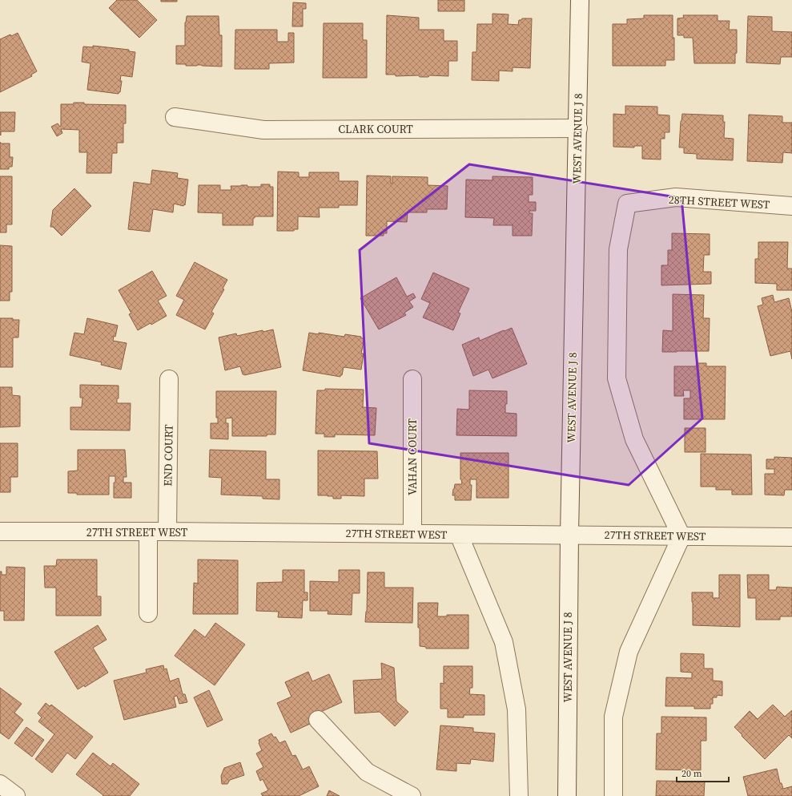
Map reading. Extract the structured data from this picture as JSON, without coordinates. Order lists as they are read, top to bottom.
{
  "streets": {
    "street": [
      "CLARK COURT",
      "WEST AVENUE J 8",
      "28TH STREET WEST",
      "END COURT",
      "VAHAN COURT",
      "27TH STREET WEST"
    ]
  },
  "crossings": [
    ["CLARK COURT", "WEST AVENUE J 8"],
    ["WEST AVENUE J 8", "27TH STREET WEST"],
    ["28TH STREET WEST", "27TH STREET WEST"],
    ["END COURT", "27TH STREET WEST"],
    ["VAHAN COURT", "27TH STREET WEST"]
  ],
  "scale_bar": "20 m"
}
